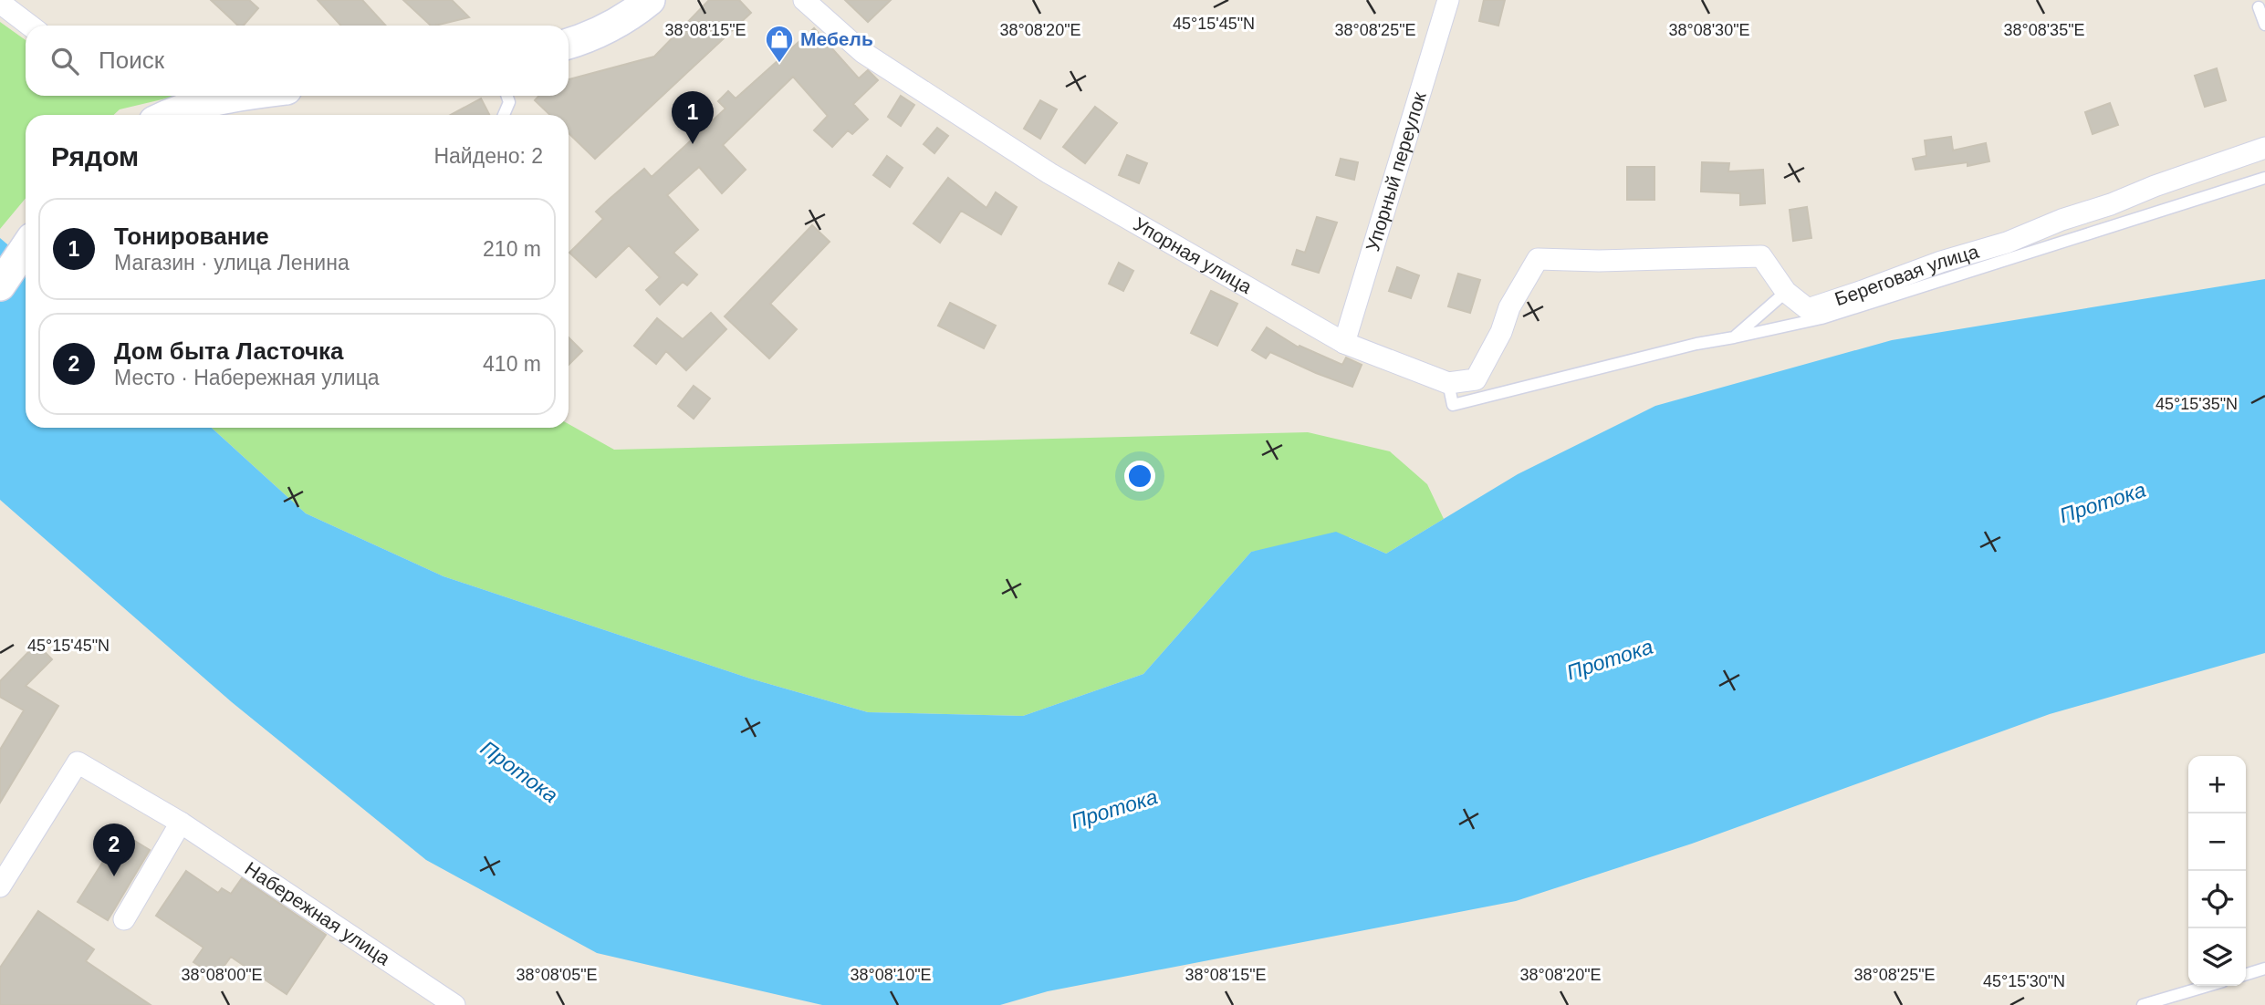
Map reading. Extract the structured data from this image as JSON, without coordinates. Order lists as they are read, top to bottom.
{
  "streets": {
    "street": [
      "Упорный переулок",
      "Упорная улица",
      "Береговая улица",
      "Набережная улица"
    ]
  },
  "crossings": [
    ["Упорный переулок", "Упорная улица"],
    ["Упорная улица", "Береговая улица"]
  ],
  "water": ["Протока"],
  "places": {
    "shop": ["Мебель"]
  },
  "page": {
    "search": "Поиск",
    "pins": ["1", "2"],
    "heading": ["Рядом", "Найдено: 2"],
    "list": [
      {
        "mark": "1",
        "name": "Тонирование",
        "note": "Магазин · улица Ленина",
        "value": "210 m"
      },
      {
        "mark": "2",
        "name": "Дом быта Ласточка",
        "note": "Место · Набережная улица",
        "value": "410 m"
      }
    ],
    "map_buttons": ["+", "−"]
  },
  "coordinates": [
    "45°15'45\"N",
    "38°08'15\"E",
    "38°08'20\"E",
    "38°08'25\"E",
    "38°08'30\"E",
    "38°08'35\"E",
    "45°15'35\"N",
    "38°08'00\"E",
    "38°08'05\"E",
    "38°08'10\"E",
    "45°15'30\"N"
  ]
}
